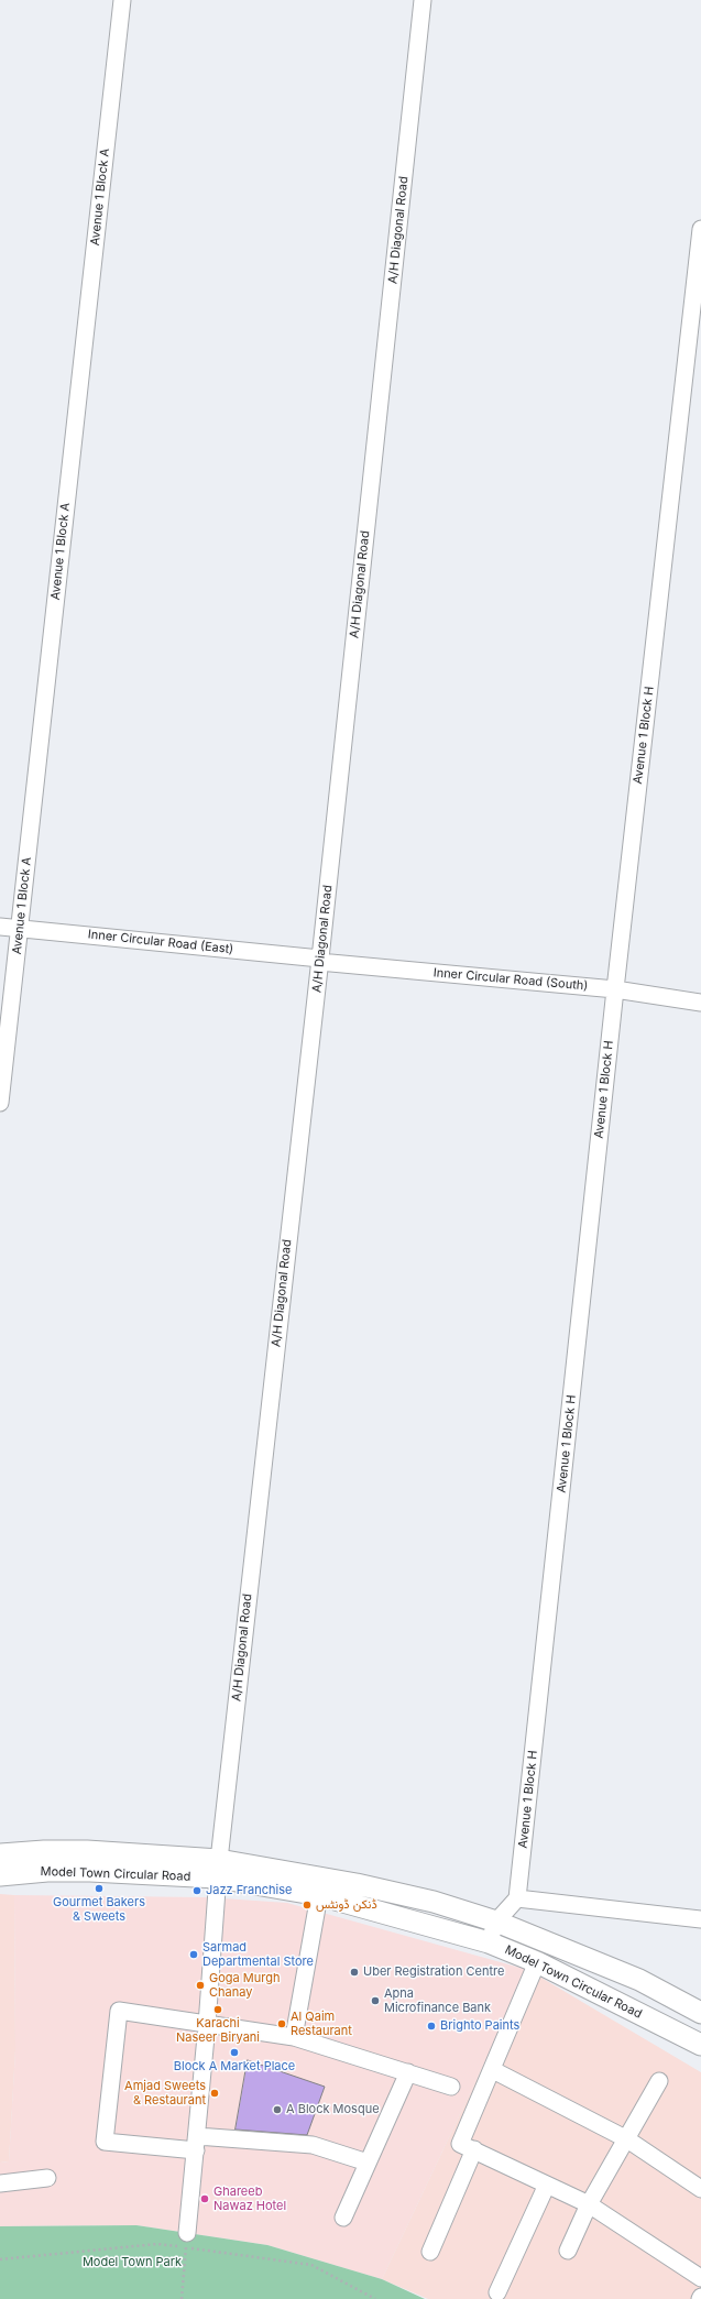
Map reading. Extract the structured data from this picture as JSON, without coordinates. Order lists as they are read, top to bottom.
{
  "streets": {
    "main road": ["Model Town Circular Road"],
    "street": [
      "Avenue 1 Block A",
      "A/H Diagonal Road",
      "Avenue 1 Block H",
      "Inner Circular Road (East)",
      "Inner Circular Road (South)"
    ]
  },
  "crossings": [
    ["Avenue 1 Block A", "Inner Circular Road (East)"],
    ["A/H Diagonal Road", "Inner Circular Road (East)"],
    ["A/H Diagonal Road", "Inner Circular Road (South)"],
    ["A/H Diagonal Road", "Model Town Circular Road"],
    ["Avenue 1 Block H", "Inner Circular Road (South)"],
    ["Inner Circular Road (East)", "Inner Circular Road (South)"]
  ],
  "parks": ["Model Town Park"],
  "places": [
    "Gourmet Bakers & Sweets",
    "Jazz Franchise",
    "ڈنکن ڈونٹس",
    "Sarmad Departmental Store",
    "Uber Registration Centre",
    "Goga Murgh Chanay",
    "Apna Microfinance Bank",
    "Karachi Naseer Biryani",
    "Al Qaim Restaurant",
    "Brighto Paints",
    "Block A Market Place",
    "Amjad Sweets & Restaurant",
    "A Block Mosque",
    "Ghareeb Nawaz Hotel"
  ]
}
